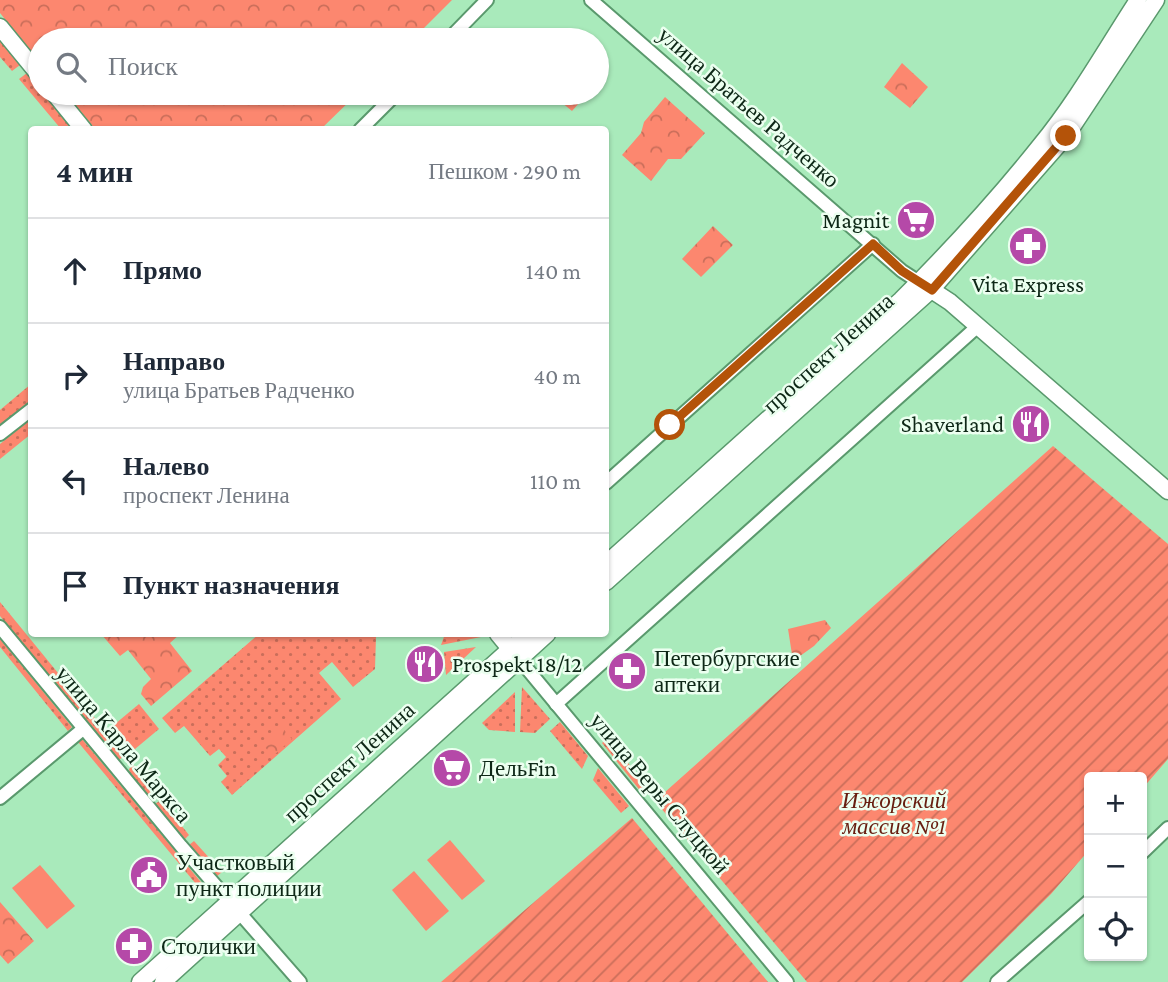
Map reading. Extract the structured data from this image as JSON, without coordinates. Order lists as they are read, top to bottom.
{
  "streets": {
    "main road": ["улица Братьев Радченко", "проспект Ленина", "улица Веры Слуцкой"],
    "street": ["улица Карла Маркса"]
  },
  "crossings": [
    ["улица Братьев Радченко", "проспект Ленина"],
    ["проспект Ленина", "улица Карла Маркса"],
    ["проспект Ленина", "улица Веры Слуцкой"]
  ],
  "parks": ["Ижорский массив №1"],
  "places": {
    "supermarket": ["Magnit", "ДельFin"],
    "pharmacy": ["Vita Express", "Петербургские аптеки", "Столички"],
    "restaurant": ["Shaverland", "Prospekt 18/12"],
    "public building": ["Участковый пункт полиции"]
  },
  "page": {
    "search": "Поиск",
    "heading": ["4 мин", "Пешком · 290 m"],
    "list": [
      ["Прямо", "140 m"],
      ["Направо", "улица Братьев Радченко", "40 m"],
      ["Налево", "проспект Ленина", "110 m"],
      "Пункт назначения"
    ],
    "map_buttons": ["+", "−"]
  }
}
